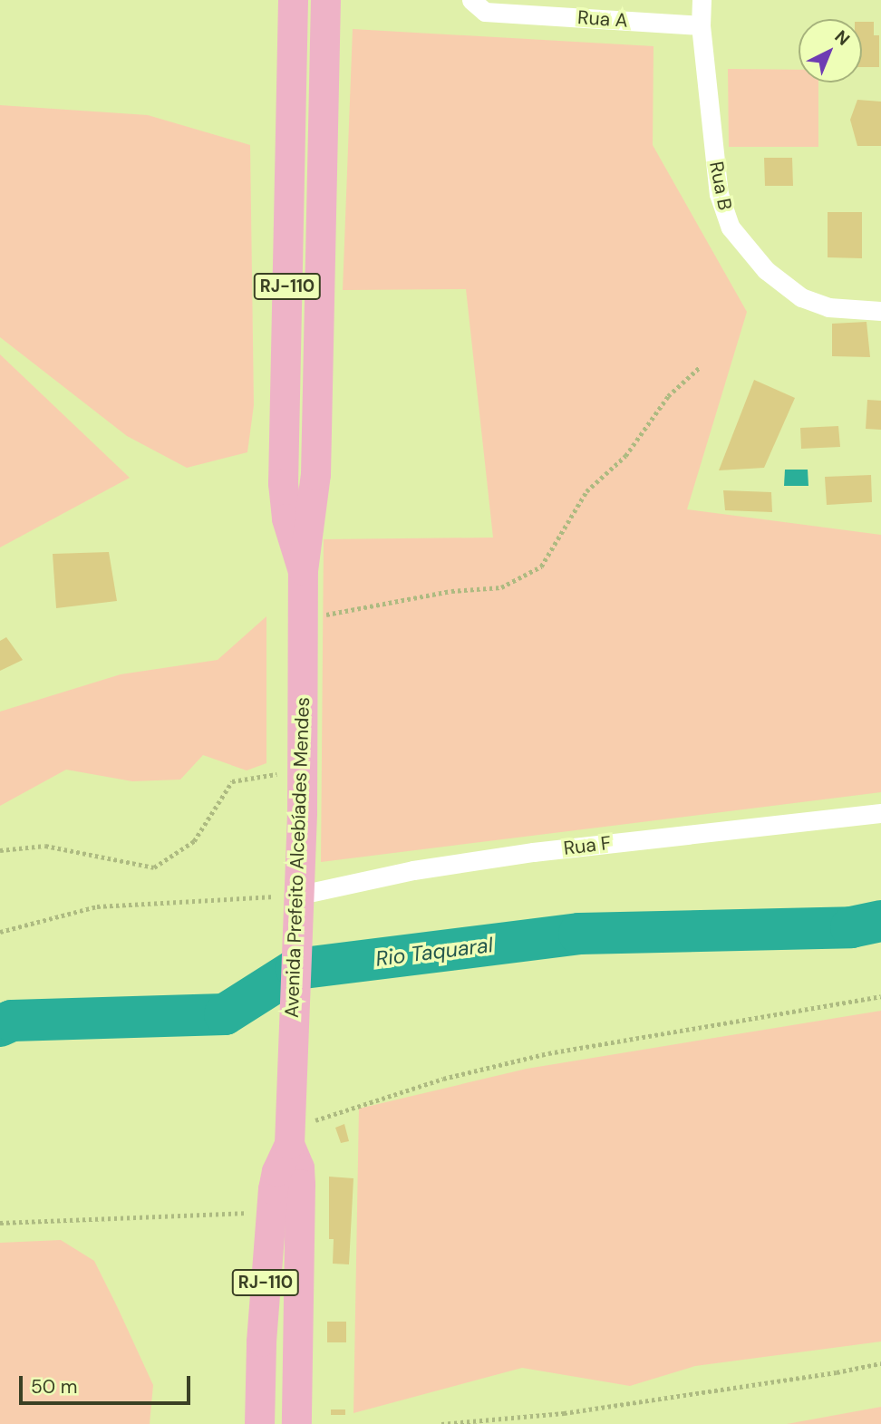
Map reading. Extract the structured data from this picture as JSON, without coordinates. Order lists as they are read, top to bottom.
{
  "streets": {
    "main road": ["RJ-110", "Avenida Prefeito Alcebíades Mendes"],
    "street": ["Rua A", "Rua B", "Rua F"]
  },
  "crossings": [
    ["Rua A", "Rua B"],
    ["Rua F", "Avenida Prefeito Alcebíades Mendes"]
  ],
  "water": ["Rio Taquaral"],
  "scale_bar": "50 m",
  "north": "top right"
}
